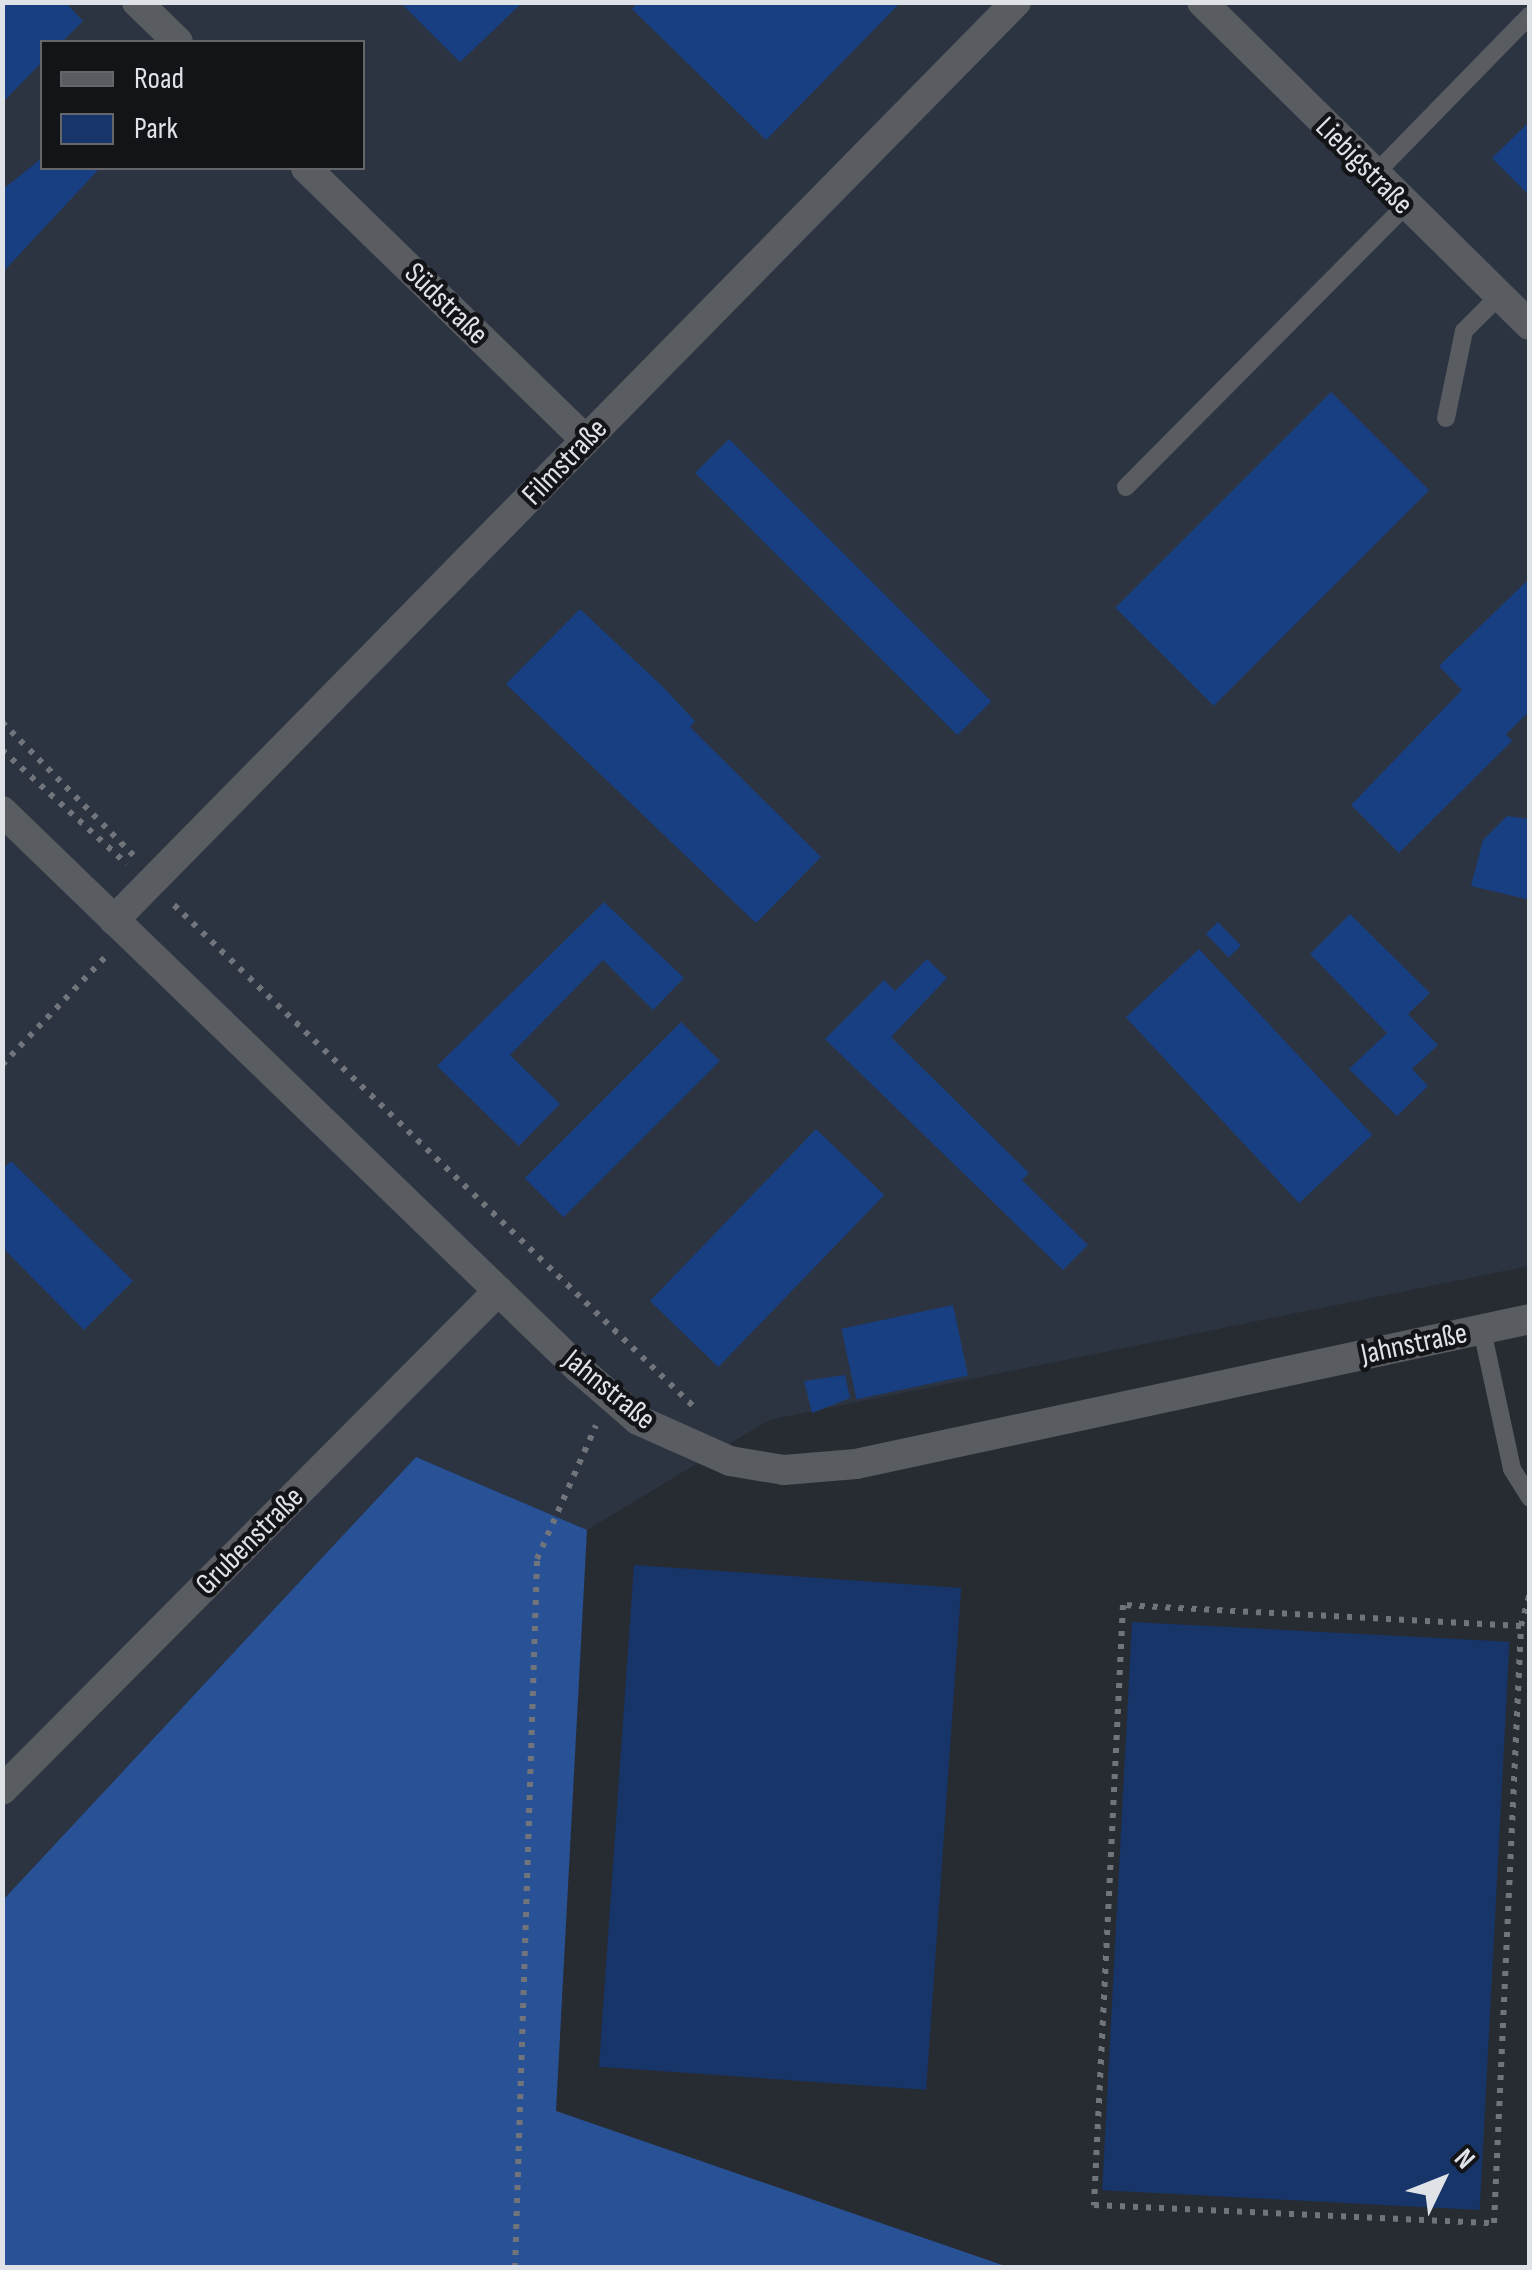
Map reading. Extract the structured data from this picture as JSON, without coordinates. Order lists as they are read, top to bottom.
{
  "streets": {
    "street": [
      "Liebigstraße",
      "Südstraße",
      "Filmstraße",
      "Jahnstraße",
      "Grubenstraße"
    ]
  },
  "crossings": [
    ["Südstraße", "Filmstraße"],
    ["Filmstraße", "Jahnstraße"],
    ["Jahnstraße", "Grubenstraße"]
  ],
  "legend": ["Road", "Park"],
  "north": "top right"
}
